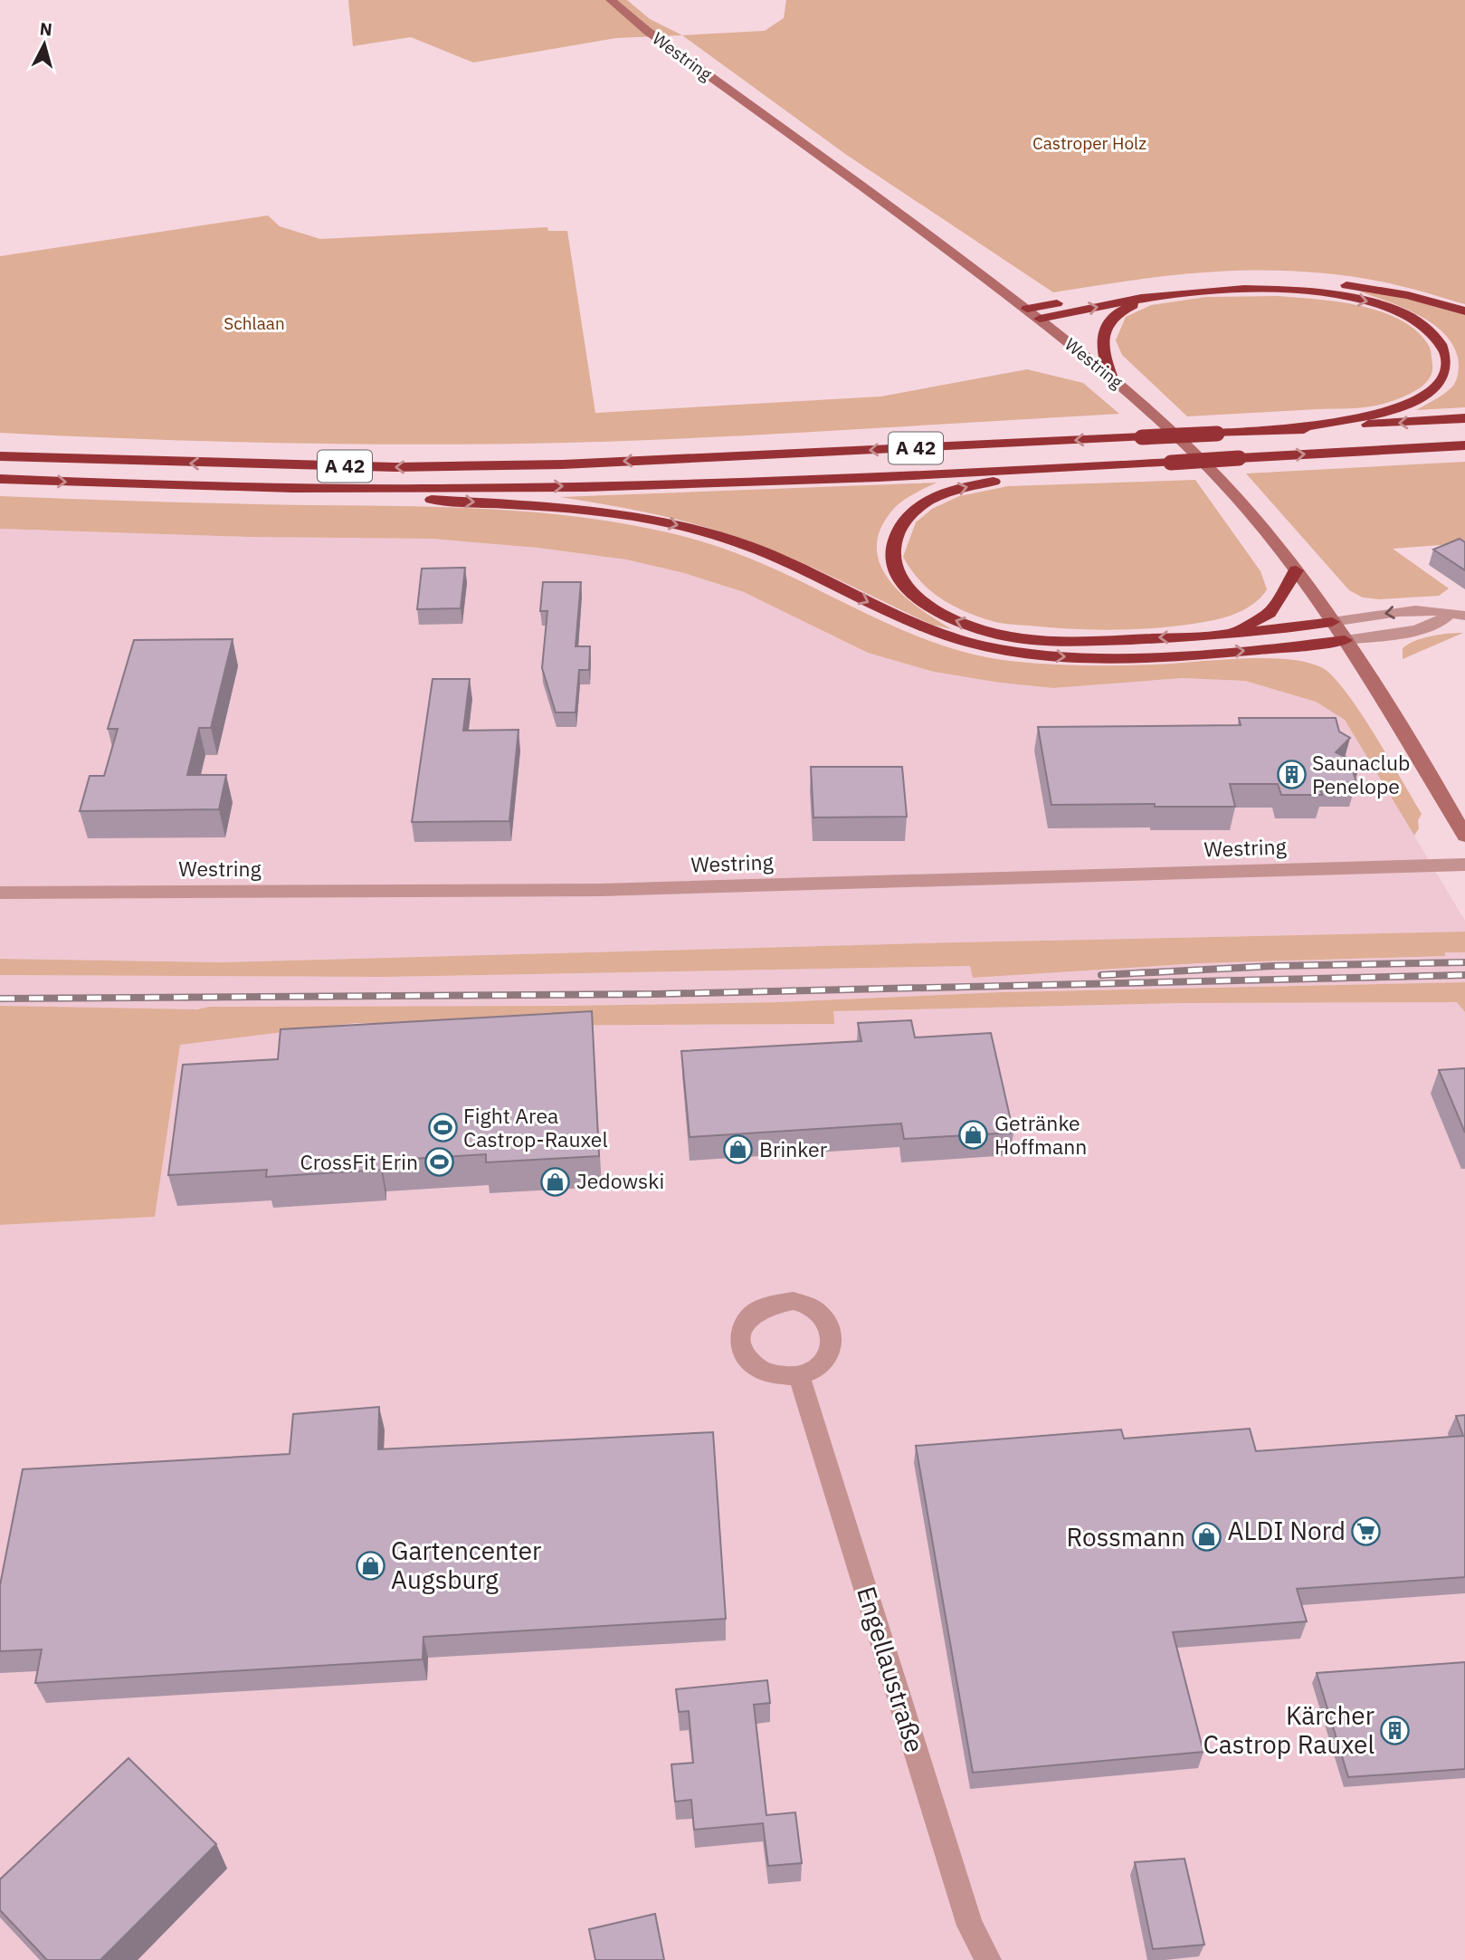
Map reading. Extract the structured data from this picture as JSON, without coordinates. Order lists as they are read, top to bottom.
{
  "streets": {
    "highway": ["A 42"],
    "main road": ["Westring"],
    "street": ["Engellaustraße"]
  },
  "parks": ["Castroper Holz", "Schlaan"],
  "places": {
    "building": ["Saunaclub Penelope", "Kärcher Castrop Rauxel"],
    "sports": ["Fight Area Castrop-Rauxel", "CrossFit Erin"],
    "shop": [
      "Getränke Hoffmann",
      "Brinker",
      "Jedowski",
      "Rossmann",
      "Gartencenter Augsburg"
    ],
    "supermarket": ["ALDI Nord"]
  },
  "north": "top"
}
